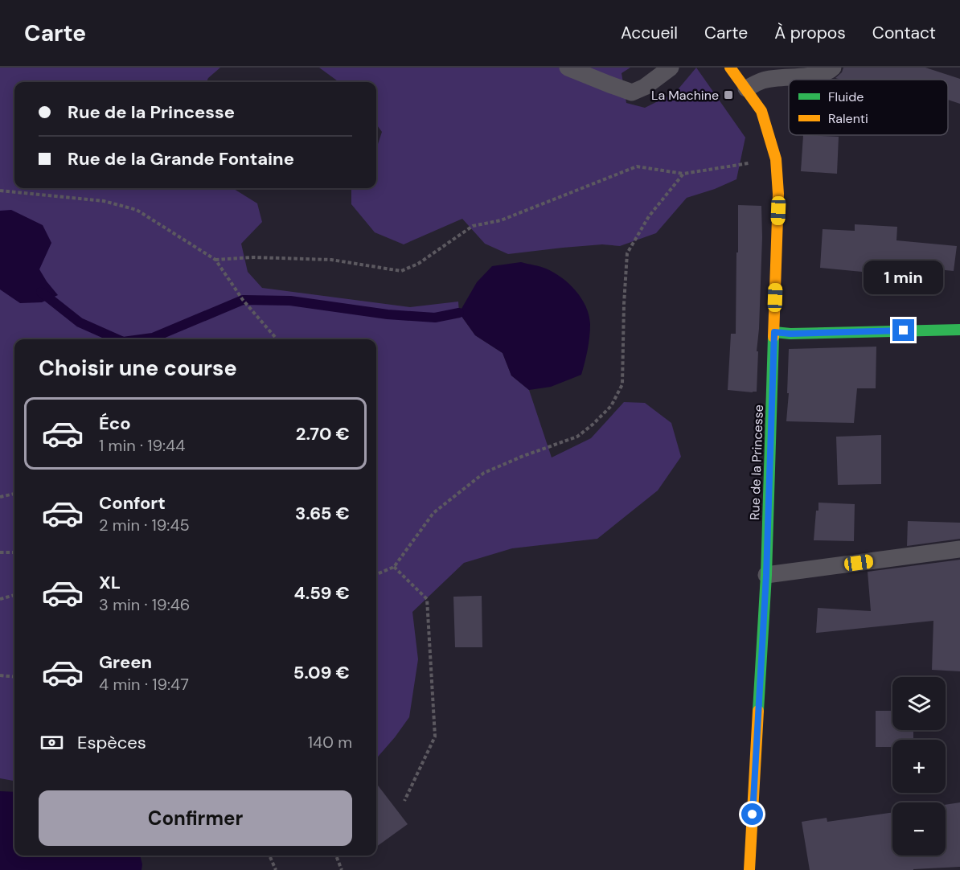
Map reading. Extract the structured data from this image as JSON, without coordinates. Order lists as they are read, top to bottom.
{
  "streets": {
    "street": ["Rue de la Princesse"]
  },
  "places": {
    "transit": ["La Machine"]
  },
  "legend": ["Fluide", "Ralenti"],
  "page": {
    "header": "Carte",
    "nav": [
      "Accueil",
      "Carte",
      "À propos",
      "Contact"
    ],
    "banner": ["Rue de la Princesse", "Rue de la Grande Fontaine"],
    "bubble": "1 min",
    "heading": "Choisir une course",
    "list": [
      {
        "name": "Éco",
        "note": "1 min · 19:44",
        "value": "2.70 €"
      },
      {
        "name": "Confort",
        "note": "2 min · 19:45",
        "value": "3.65 €"
      },
      {
        "name": "XL",
        "note": "3 min · 19:46",
        "value": "4.59 €"
      },
      {
        "name": "Green",
        "note": "4 min · 19:47",
        "value": "5.09 €"
      }
    ],
    "map_buttons": ["+", "−"],
    "pay": ["Espèces", "140 m"],
    "buttons": "Confirmer"
  }
}
